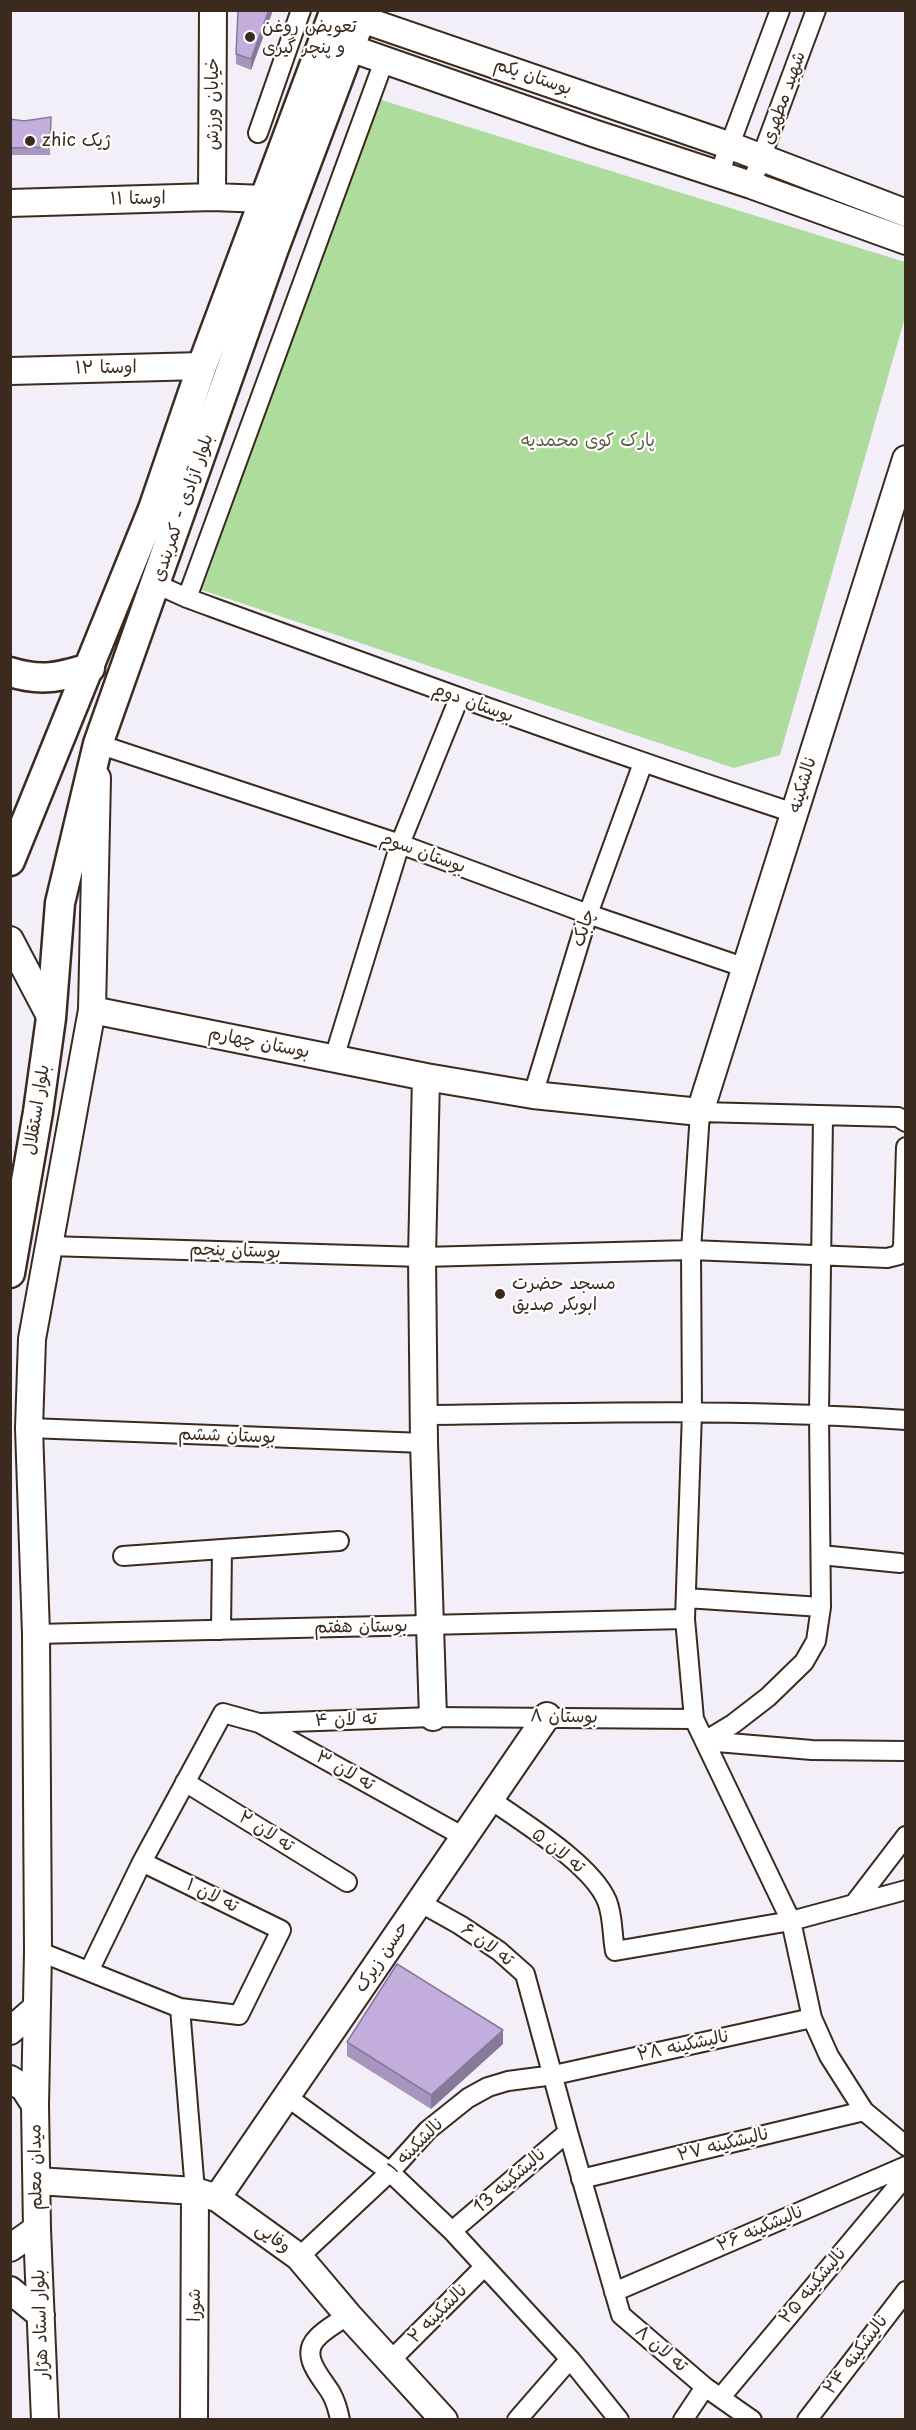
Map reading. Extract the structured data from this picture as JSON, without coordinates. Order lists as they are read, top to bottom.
{
  "streets": {
    "main road": ["بلوار آزادی - کمربندی", "بلوار استقلال"],
    "street": [
      "بوستان یکم",
      "شهید مطهری",
      "خیابان ورزش",
      "اوستا ۱۱",
      "اوستا ۱۲",
      "بوستان دوم",
      "نالشکینه",
      "بوستان سوم",
      "چابک",
      "بوستان چهارم",
      "بوستان پنجم",
      "بوستان ششم",
      "بوستان هفتم",
      "بوستان ۸",
      "ته لان ۴",
      "ته لان ۳",
      "ته لان ۲",
      "ته لان ۵",
      "ته لان ۱",
      "ته لان ۶",
      "حسن زیرک",
      "نالیشکینه ۲۸",
      "نالیشکینه ۲۷",
      "نالشکینه ۱",
      "میدان معلم",
      "نالیشکینه 13",
      "نالیشکینه ۲۶",
      "وفایی",
      "نالیشکینه ۲۵",
      "شورا",
      "نالشکینه ۲",
      "بلوار استاد هژار",
      "ته لان ۸",
      "نالیشکینه ۲۴"
    ]
  },
  "crossings": [
    ["بوستان یکم", "شهید مطهری"],
    ["بوستان یکم", "بلوار آزادی - کمربندی"],
    ["خیابان ورزش", "اوستا ۱۱"],
    ["اوستا ۱۱", "بلوار آزادی - کمربندی"],
    ["اوستا ۱۲", "بلوار آزادی - کمربندی"],
    ["بلوار آزادی - کمربندی", "بوستان دوم"],
    ["بلوار آزادی - کمربندی", "بوستان سوم"],
    ["بلوار آزادی - کمربندی", "بلوار استقلال"],
    ["بلوار آزادی - کمربندی", "میدان معلم"],
    ["بوستان دوم", "نالشکینه"],
    ["بوستان دوم", "چابک"],
    ["نالشکینه", "بوستان سوم"],
    ["نالشکینه", "بوستان چهارم"],
    ["بوستان سوم", "چابک"],
    ["بوستان سوم", "میدان معلم"],
    ["چابک", "بوستان چهارم"],
    ["بوستان چهارم", "میدان معلم"],
    ["بوستان پنجم", "میدان معلم"],
    ["بوستان ششم", "میدان معلم"],
    ["بوستان هفتم", "میدان معلم"],
    ["بوستان ۸", "ته لان ۴"],
    ["بوستان ۸", "حسن زیرک"],
    ["ته لان ۴", "ته لان ۳"],
    ["ته لان ۳", "ته لان ۲"],
    ["ته لان ۳", "حسن زیرک"],
    ["ته لان ۵", "حسن زیرک"],
    ["ته لان ۶", "حسن زیرک"],
    ["ته لان ۶", "نالیشکینه ۲۸"],
    ["ته لان ۶", "نالیشکینه ۲۷"],
    ["ته لان ۶", "نالشکینه ۱"],
    ["ته لان ۶", "نالیشکینه 13"],
    ["ته لان ۶", "ته لان ۸"],
    ["حسن زیرک", "وفایی"],
    ["حسن زیرک", "شورا"],
    ["نالیشکینه ۲۸", "نالشکینه ۱"],
    ["نالیشکینه ۲۷", "ته لان ۸"],
    ["نالشکینه ۱", "وفایی"],
    ["میدان معلم", "بلوار استاد هژار"],
    ["نالیشکینه ۲۶", "ته لان ۸"],
    ["وفایی", "شورا"],
    ["وفایی", "نالشکینه ۲"],
    ["نالیشکینه ۲۵", "ته لان ۸"]
  ],
  "parks": ["پارک کوی محمدیه"],
  "places": ["تعویض روغن و پنچر گیری", "zhic ژیک", "مسجد حضرت ابوبکر صدیق"]
}
